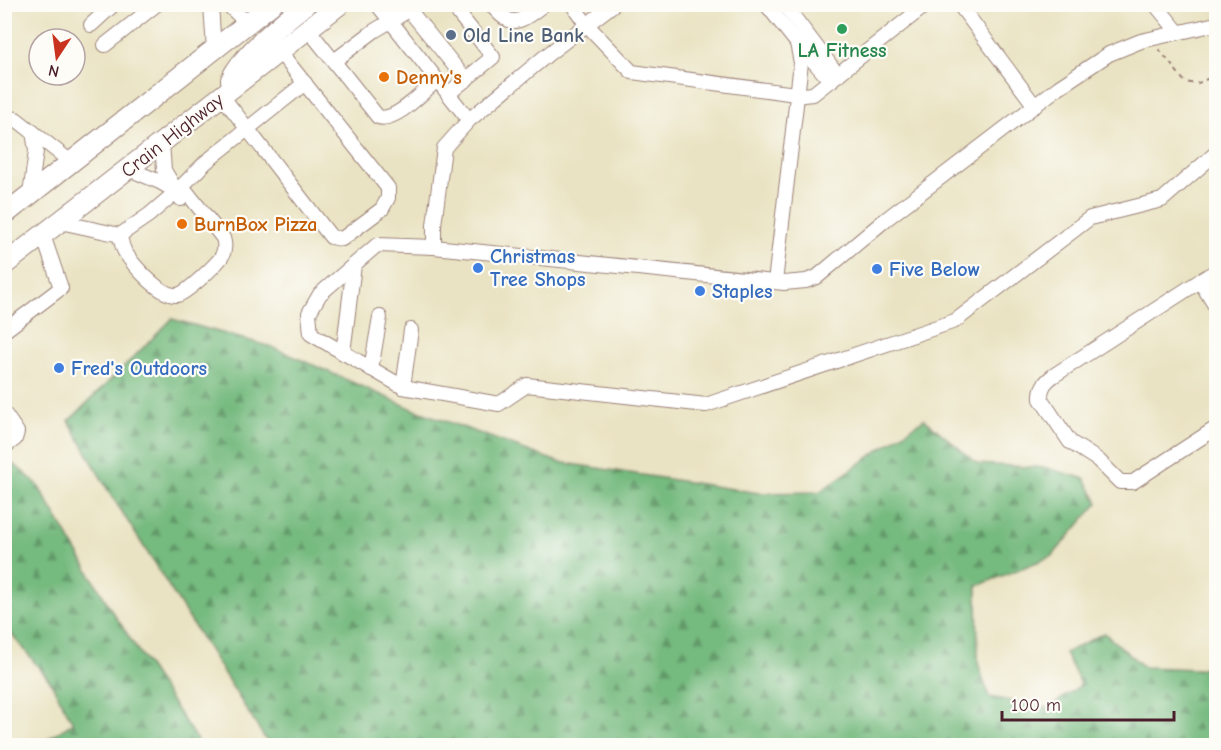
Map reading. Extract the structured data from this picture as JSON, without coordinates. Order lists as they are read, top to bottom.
{
  "streets": {
    "highway": ["Crain Highway"]
  },
  "places": [
    "LA Fitness",
    "Old Line Bank",
    "Denny's",
    "BurnBox Pizza",
    "Christmas Tree Shops",
    "Five Below",
    "Staples",
    "Fred's Outdoors"
  ],
  "scale_bar": "100 m",
  "north": "bottom"
}
